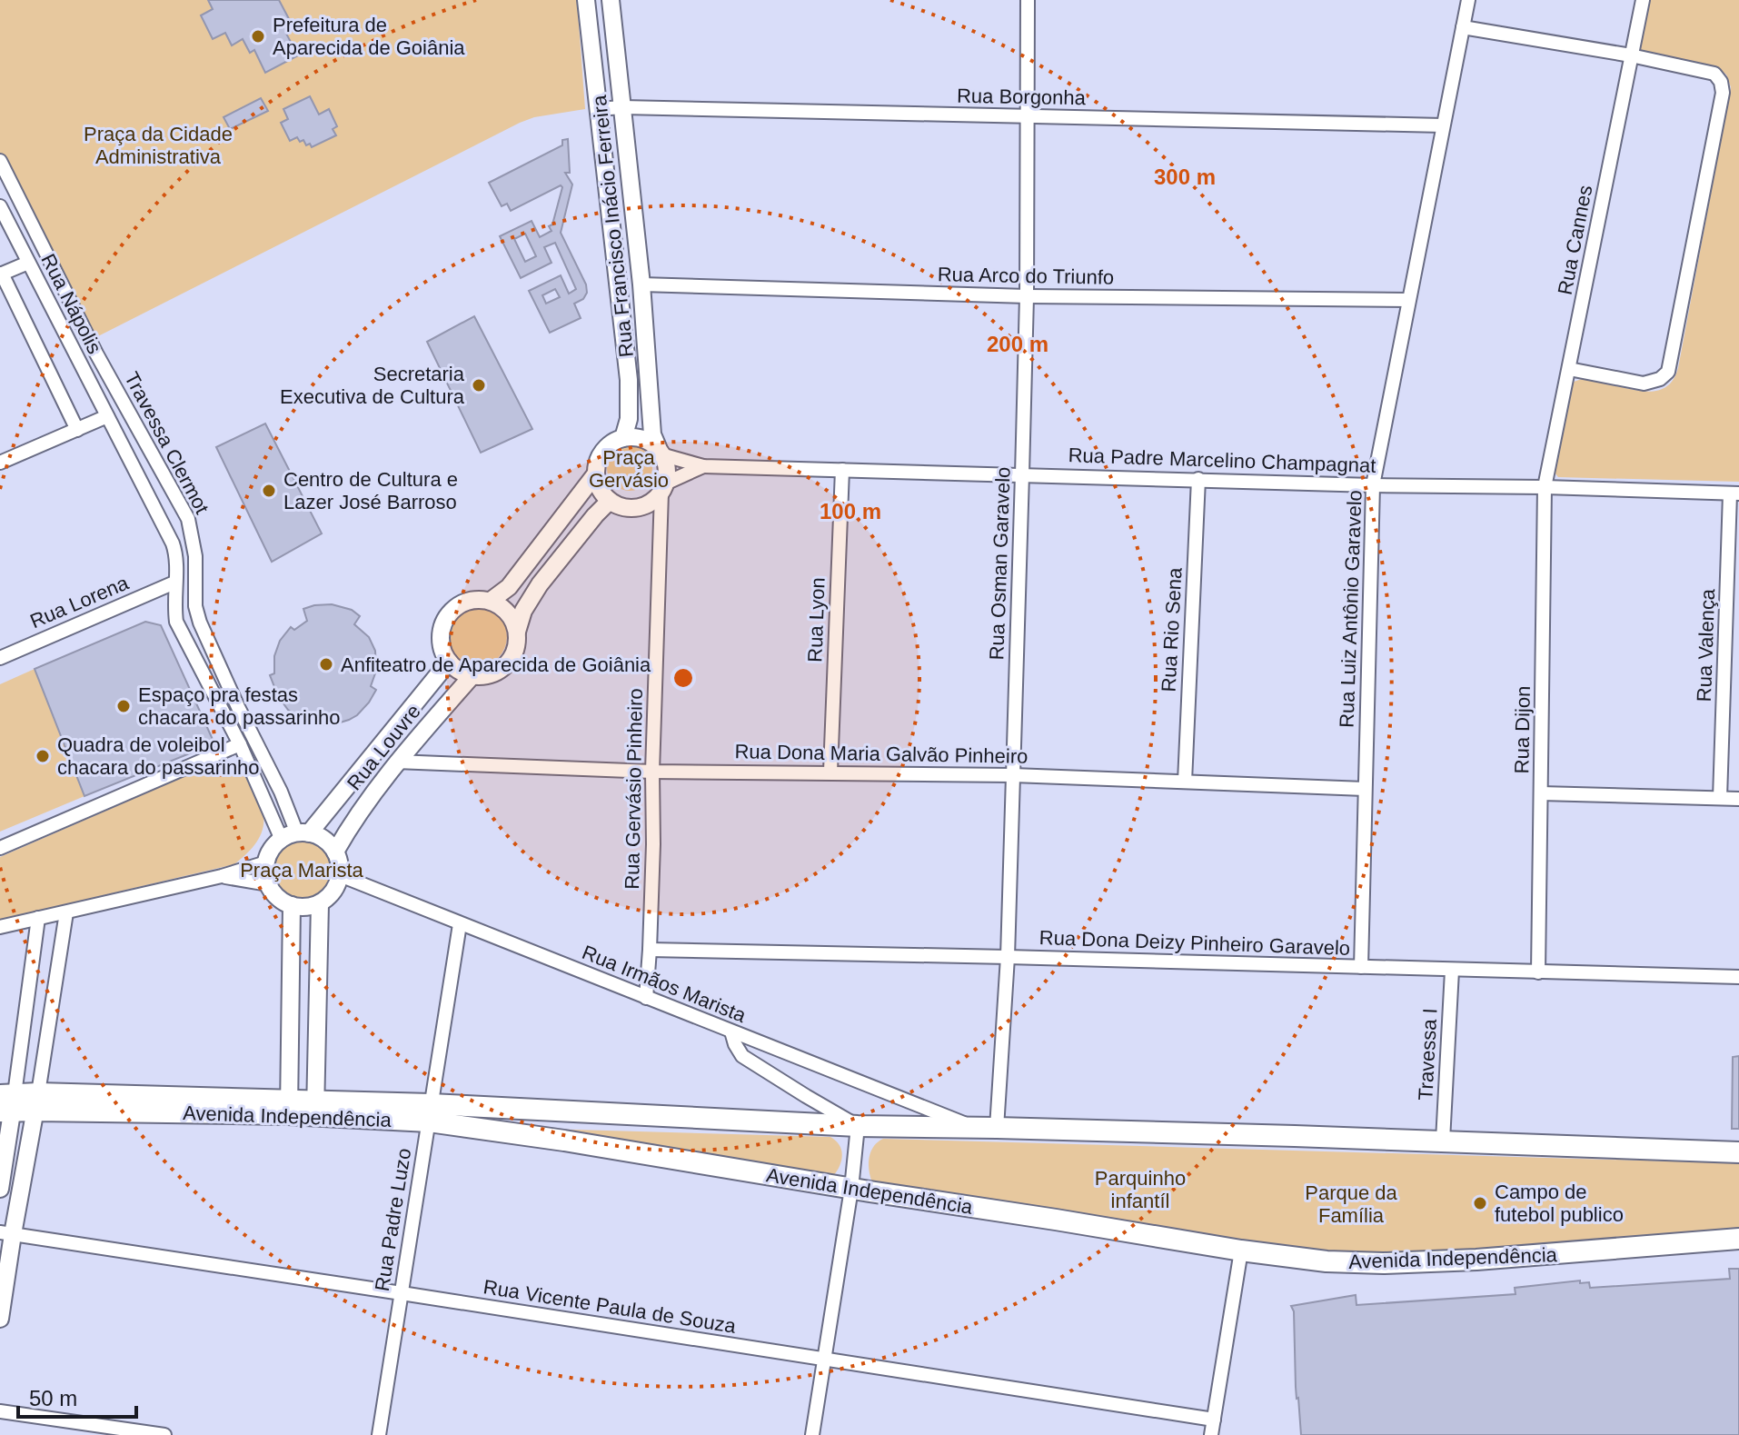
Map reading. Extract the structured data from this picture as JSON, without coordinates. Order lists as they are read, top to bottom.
{
  "streets": {
    "main road": ["Avenida Independência"],
    "street": [
      "Rua Borgonha",
      "Rua Francisco Inácio Ferreira",
      "Rua Cannes",
      "Rua Arco do Triunfo",
      "Rua Nápolis",
      "Travessa Clermot",
      "Rua Padre Marcelino Champagnat",
      "Rua Osman Garavelo",
      "Rua Lorena",
      "Rua Luiz Antônio Garavelo",
      "Rua Lyon",
      "Rua Rio Sena",
      "Rua Valença",
      "Rua Dijon",
      "Rua Louvre",
      "Rua Dona Maria Galvão Pinheiro",
      "Rua Gervásio Pinheiro",
      "Rua Dona Deizy Pinheiro Garavelo",
      "Rua Irmãos Marista",
      "Travessa I",
      "Rua Padre Luzo",
      "Rua Vicente Paula de Souza"
    ]
  },
  "crossings": [
    ["Rua Borgonha", "Rua Francisco Inácio Ferreira"],
    ["Rua Borgonha", "Rua Osman Garavelo"],
    ["Rua Borgonha", "Rua Luiz Antônio Garavelo"],
    ["Rua Francisco Inácio Ferreira", "Rua Arco do Triunfo"],
    ["Rua Francisco Inácio Ferreira", "Rua Padre Marcelino Champagnat"],
    ["Rua Francisco Inácio Ferreira", "Rua Gervásio Pinheiro"],
    ["Rua Cannes", "Rua Padre Marcelino Champagnat"],
    ["Rua Cannes", "Rua Dijon"],
    ["Rua Arco do Triunfo", "Rua Osman Garavelo"],
    ["Rua Arco do Triunfo", "Rua Luiz Antônio Garavelo"],
    ["Rua Nápolis", "Rua Lorena"],
    ["Travessa Clermot", "Rua Louvre"],
    ["Travessa Clermot", "Rua Irmãos Marista"],
    ["Rua Padre Marcelino Champagnat", "Rua Osman Garavelo"],
    ["Rua Padre Marcelino Champagnat", "Rua Luiz Antônio Garavelo"],
    ["Rua Padre Marcelino Champagnat", "Rua Lyon"],
    ["Rua Padre Marcelino Champagnat", "Rua Rio Sena"],
    ["Rua Padre Marcelino Champagnat", "Rua Valença"],
    ["Rua Padre Marcelino Champagnat", "Rua Dijon"],
    ["Rua Padre Marcelino Champagnat", "Rua Gervásio Pinheiro"],
    ["Rua Osman Garavelo", "Rua Dona Maria Galvão Pinheiro"],
    ["Rua Osman Garavelo", "Rua Dona Deizy Pinheiro Garavelo"],
    ["Rua Osman Garavelo", "Avenida Independência"],
    ["Rua Luiz Antônio Garavelo", "Rua Dona Maria Galvão Pinheiro"],
    ["Rua Luiz Antônio Garavelo", "Rua Dona Deizy Pinheiro Garavelo"],
    ["Rua Lyon", "Rua Dona Maria Galvão Pinheiro"],
    ["Rua Rio Sena", "Rua Dona Maria Galvão Pinheiro"],
    ["Rua Dijon", "Rua Dona Deizy Pinheiro Garavelo"],
    ["Rua Louvre", "Rua Dona Maria Galvão Pinheiro"],
    ["Rua Louvre", "Rua Irmãos Marista"],
    ["Rua Dona Maria Galvão Pinheiro", "Rua Gervásio Pinheiro"],
    ["Rua Gervásio Pinheiro", "Rua Dona Deizy Pinheiro Garavelo"],
    ["Rua Gervásio Pinheiro", "Rua Irmãos Marista"],
    ["Rua Dona Deizy Pinheiro Garavelo", "Travessa I"],
    ["Rua Irmãos Marista", "Avenida Independência"],
    ["Rua Irmãos Marista", "Rua Padre Luzo"],
    ["Travessa I", "Avenida Independência"],
    ["Avenida Independência", "Rua Padre Luzo"],
    ["Rua Padre Luzo", "Rua Vicente Paula de Souza"]
  ],
  "parks": [
    "Praça da Cidade Administrativa",
    "Praça Gervásio",
    "Praça Marista",
    "Parquinho infantíl",
    "Parque da Família"
  ],
  "places": [
    "Prefeitura de Aparecida de Goiânia",
    "Secretaria Executiva de Cultura",
    "Centro de Cultura e Lazer José Barroso",
    "Anfiteatro de Aparecida de Goiânia",
    "Espaço pra festas chacara do passarinho",
    "Quadra de voleibol chacara do passarinho",
    "Campo de futebol publico"
  ],
  "scale_bar": "50 m",
  "rings": ["300 m", "200 m", "100 m"]
}
